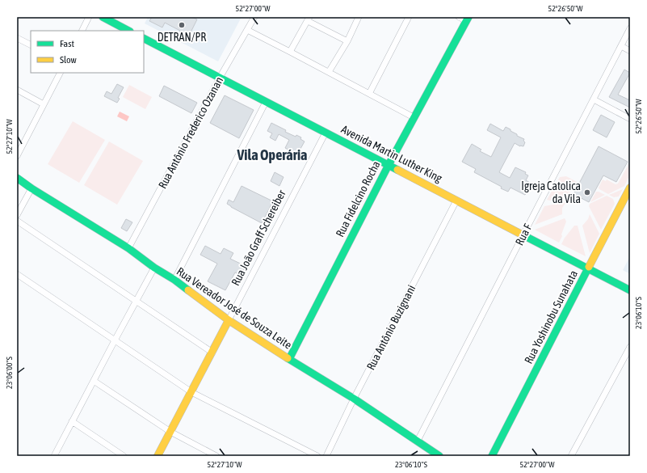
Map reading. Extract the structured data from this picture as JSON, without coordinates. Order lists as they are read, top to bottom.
{
  "streets": {
    "street": [
      "Rua Antônio Frederico Ozanan",
      "Avenida Martin Luther King",
      "Rua Fidelcino Rocha",
      "Rua F",
      "Rua João Graff Schereiber",
      "Rua Vereador José de Souza Leite",
      "Rua Yoshinobu Sunahata",
      "Rua Antônio Buzignani"
    ]
  },
  "crossings": [
    ["Rua Antônio Frederico Ozanan", "Avenida Martin Luther King"],
    ["Rua Antônio Frederico Ozanan", "Rua Vereador José de Souza Leite"],
    ["Avenida Martin Luther King", "Rua Fidelcino Rocha"],
    ["Avenida Martin Luther King", "Rua F"],
    ["Avenida Martin Luther King", "Rua João Graff Schereiber"],
    ["Avenida Martin Luther King", "Rua Yoshinobu Sunahata"],
    ["Avenida Martin Luther King", "Rua Antônio Buzignani"],
    ["Rua Fidelcino Rocha", "Rua Vereador José de Souza Leite"],
    ["Rua F", "Rua Vereador José de Souza Leite"],
    ["Rua João Graff Schereiber", "Rua Vereador José de Souza Leite"],
    ["Rua Vereador José de Souza Leite", "Rua Antônio Buzignani"]
  ],
  "districts": ["Vila Operária"],
  "places": ["DETRAN/PR", "Igreja Catolica da Vila"],
  "legend": ["Fast", "Slow"],
  "coordinates": [
    "52°27'00\"W",
    "52°26'50\"W",
    "52°27'10\"W",
    "23°06'10\"S",
    "23°06'00\"S"
  ]
}
